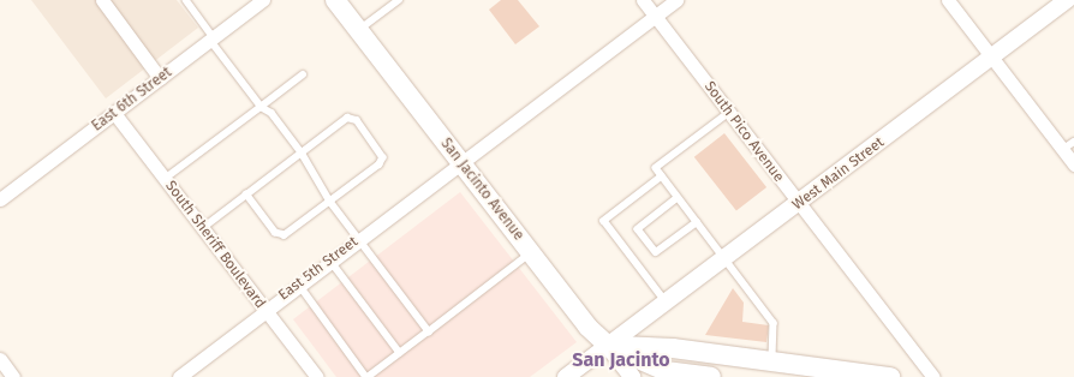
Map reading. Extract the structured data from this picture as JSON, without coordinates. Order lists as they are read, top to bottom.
{
  "streets": {
    "main road": ["San Jacinto Avenue"],
    "street": [
      "East 6th Street",
      "South Pico Avenue",
      "West Main Street",
      "South Sheriff Boulevard",
      "East 5th Street"
    ]
  },
  "crossings": [
    ["East 6th Street", "South Sheriff Boulevard"],
    ["South Pico Avenue", "West Main Street"],
    ["South Pico Avenue", "East 5th Street"],
    ["West Main Street", "San Jacinto Avenue"],
    ["San Jacinto Avenue", "East 5th Street"],
    ["South Sheriff Boulevard", "East 5th Street"]
  ],
  "districts": ["San Jacinto"]
}
